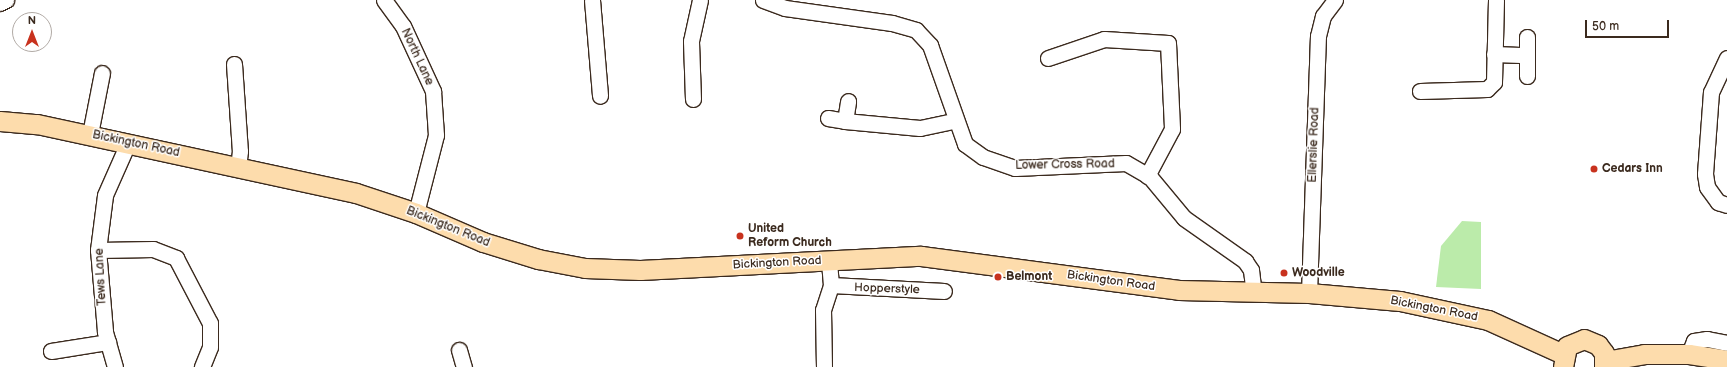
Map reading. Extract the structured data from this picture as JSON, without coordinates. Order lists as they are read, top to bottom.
{
  "streets": {
    "main road": ["Bickington Road"],
    "street": [
      "North Lane",
      "Ellerslie Road",
      "Lower Cross Road",
      "Tews Lane",
      "Hopperstyle"
    ]
  },
  "crossings": [
    ["North Lane", "Bickington Road"],
    ["Bickington Road", "Ellerslie Road"],
    ["Bickington Road", "Lower Cross Road"],
    ["Bickington Road", "Tews Lane"]
  ],
  "places": [
    "Cedars Inn",
    "United Reform Church",
    "Woodville",
    "Belmont"
  ],
  "scale_bar": "50 m",
  "north": "top"
}
